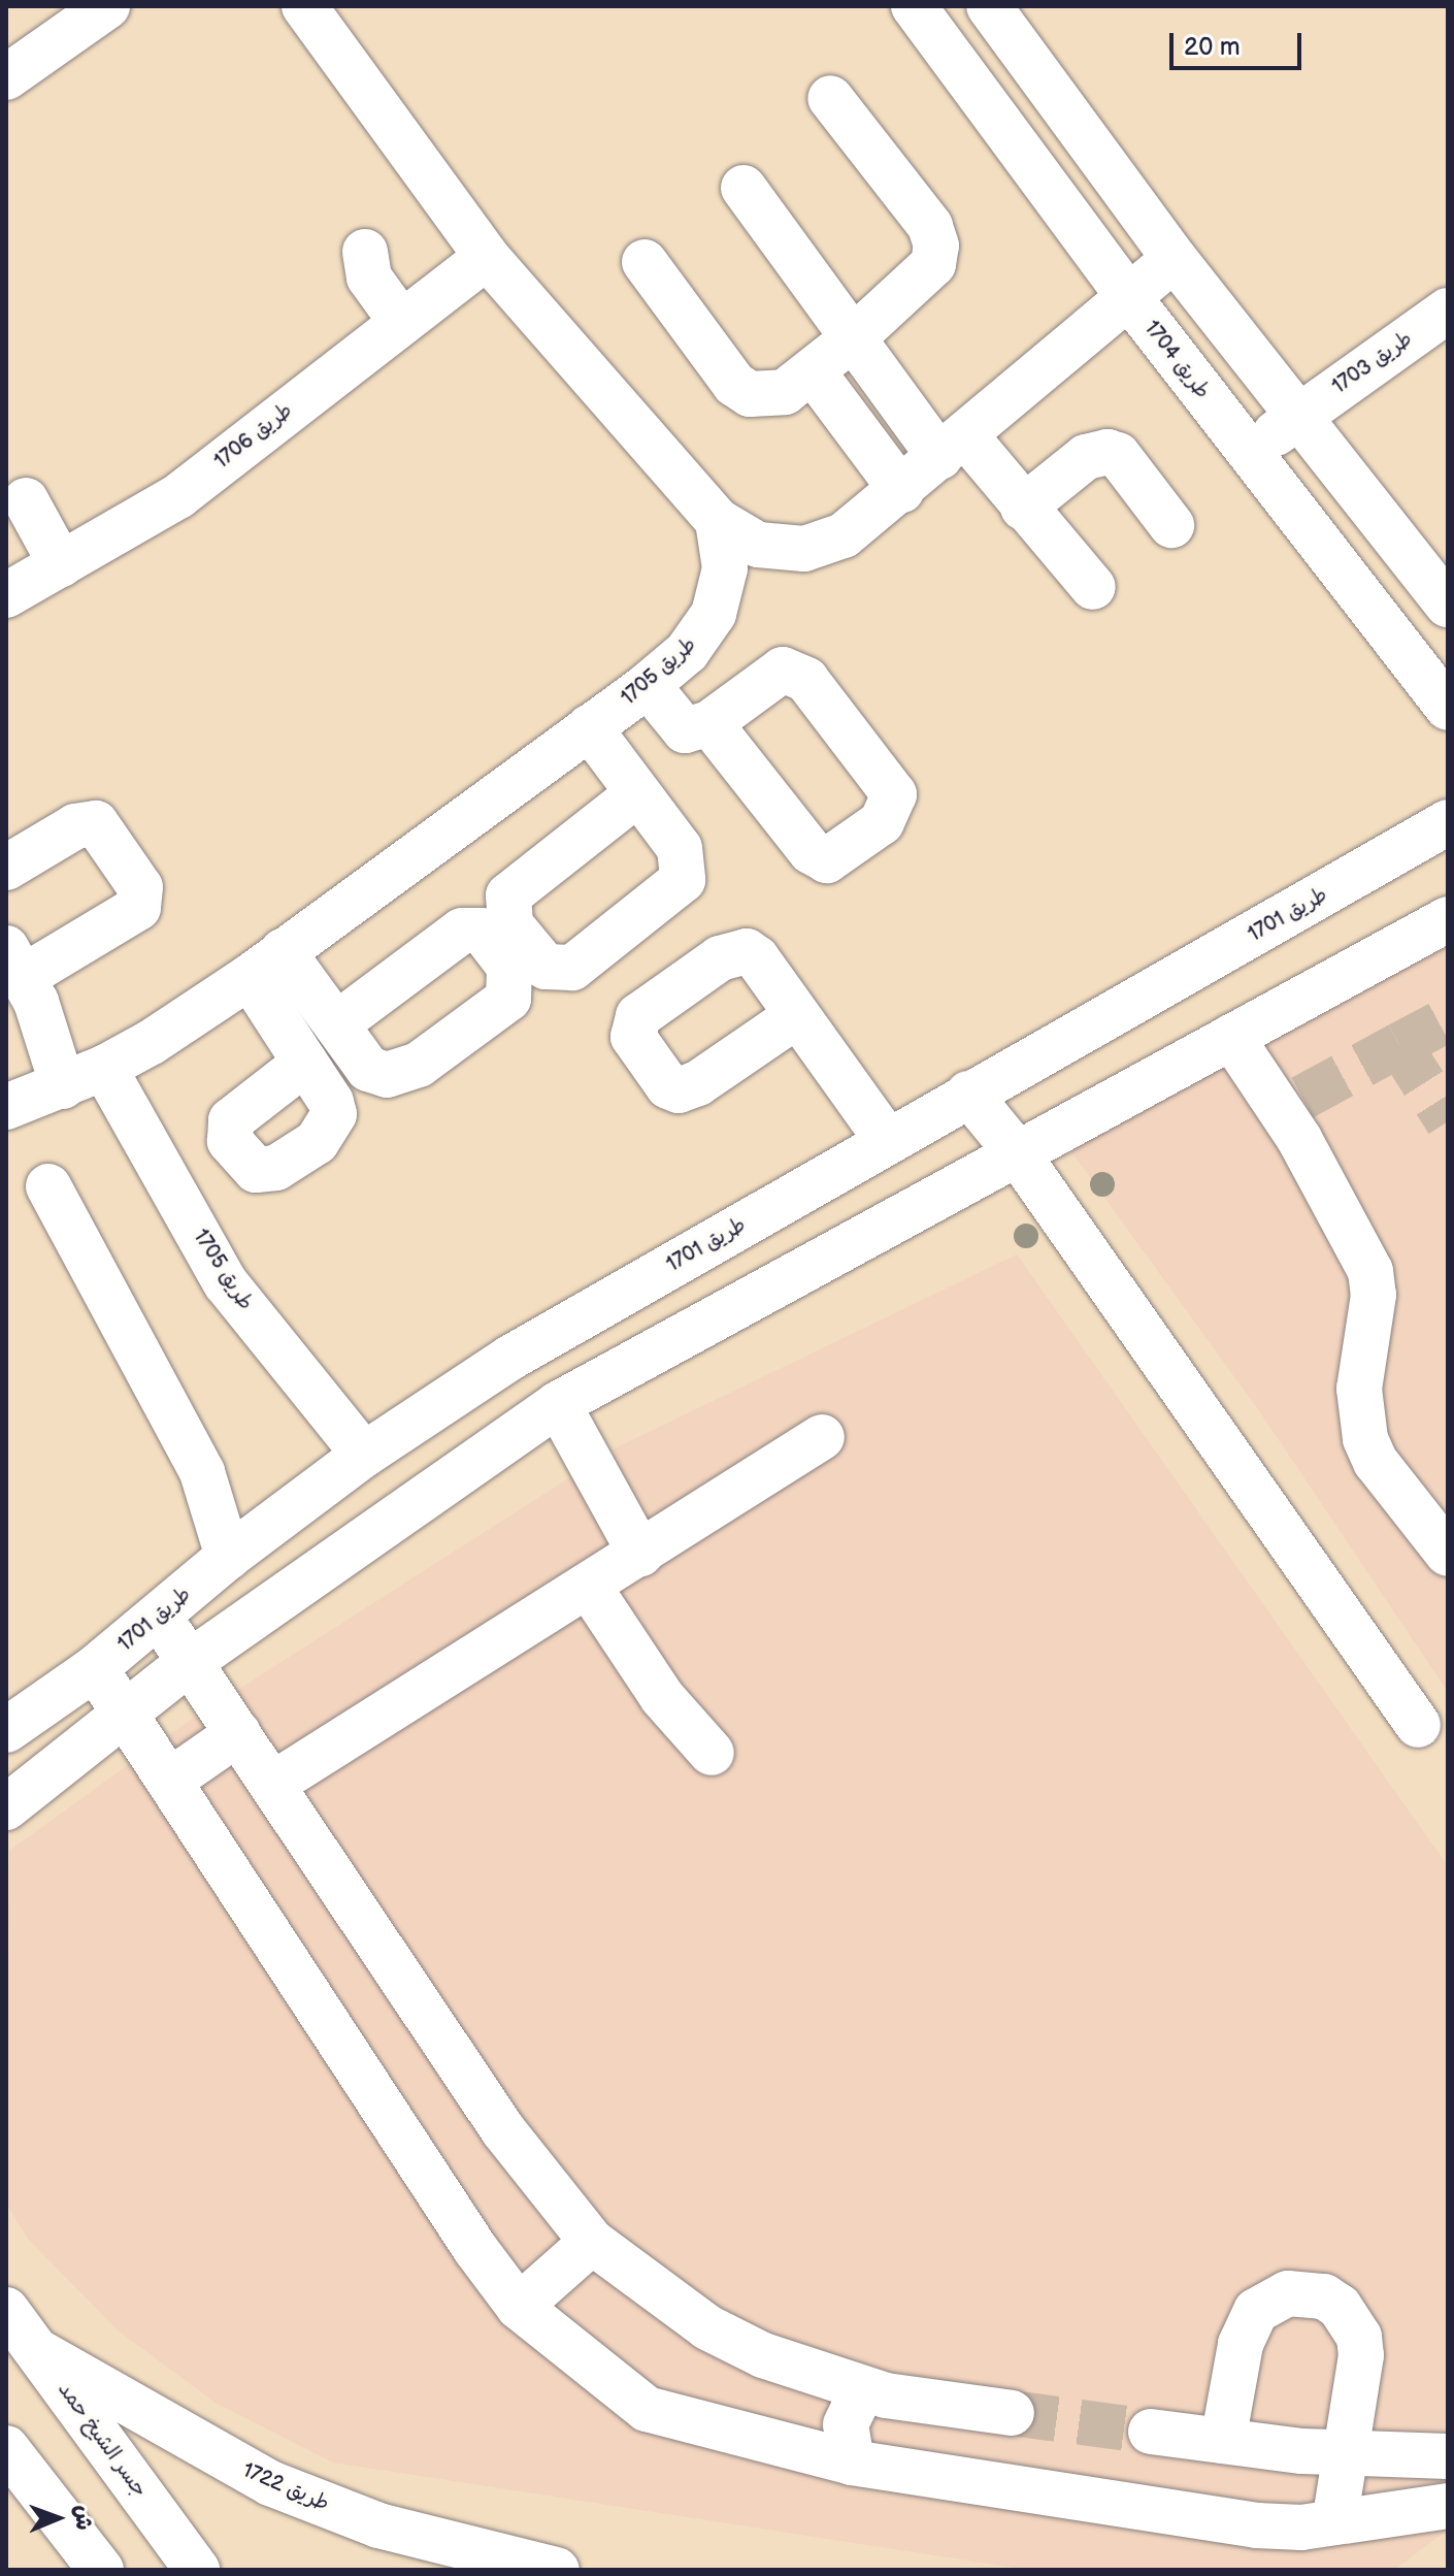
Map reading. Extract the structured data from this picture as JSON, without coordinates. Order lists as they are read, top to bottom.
{
  "streets": {
    "street": [
      "طريق 1704",
      "طريق 1703",
      "طريق 1706",
      "طريق 1705",
      "طريق 1701",
      "جسر الشيخ حمد",
      "طريق 1722"
    ]
  },
  "crossings": [
    ["طريق 1704", "طريق 1703"],
    ["طريق 1705", "طريق 1701"],
    ["جسر الشيخ حمد", "طريق 1722"]
  ],
  "scale_bar": "20 m",
  "north": "right"
}
